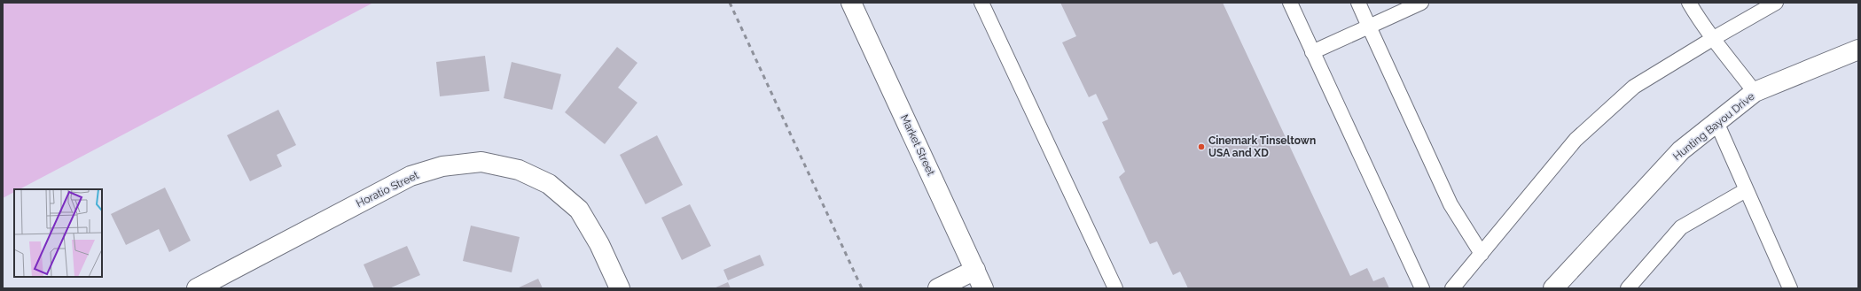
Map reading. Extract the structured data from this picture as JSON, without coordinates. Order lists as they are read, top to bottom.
{
  "streets": {
    "street": ["Hunting Bayou Drive", "Market Street", "Horatio Street"]
  },
  "places": ["Cinemark Tinseltown USA and XD"]
}
